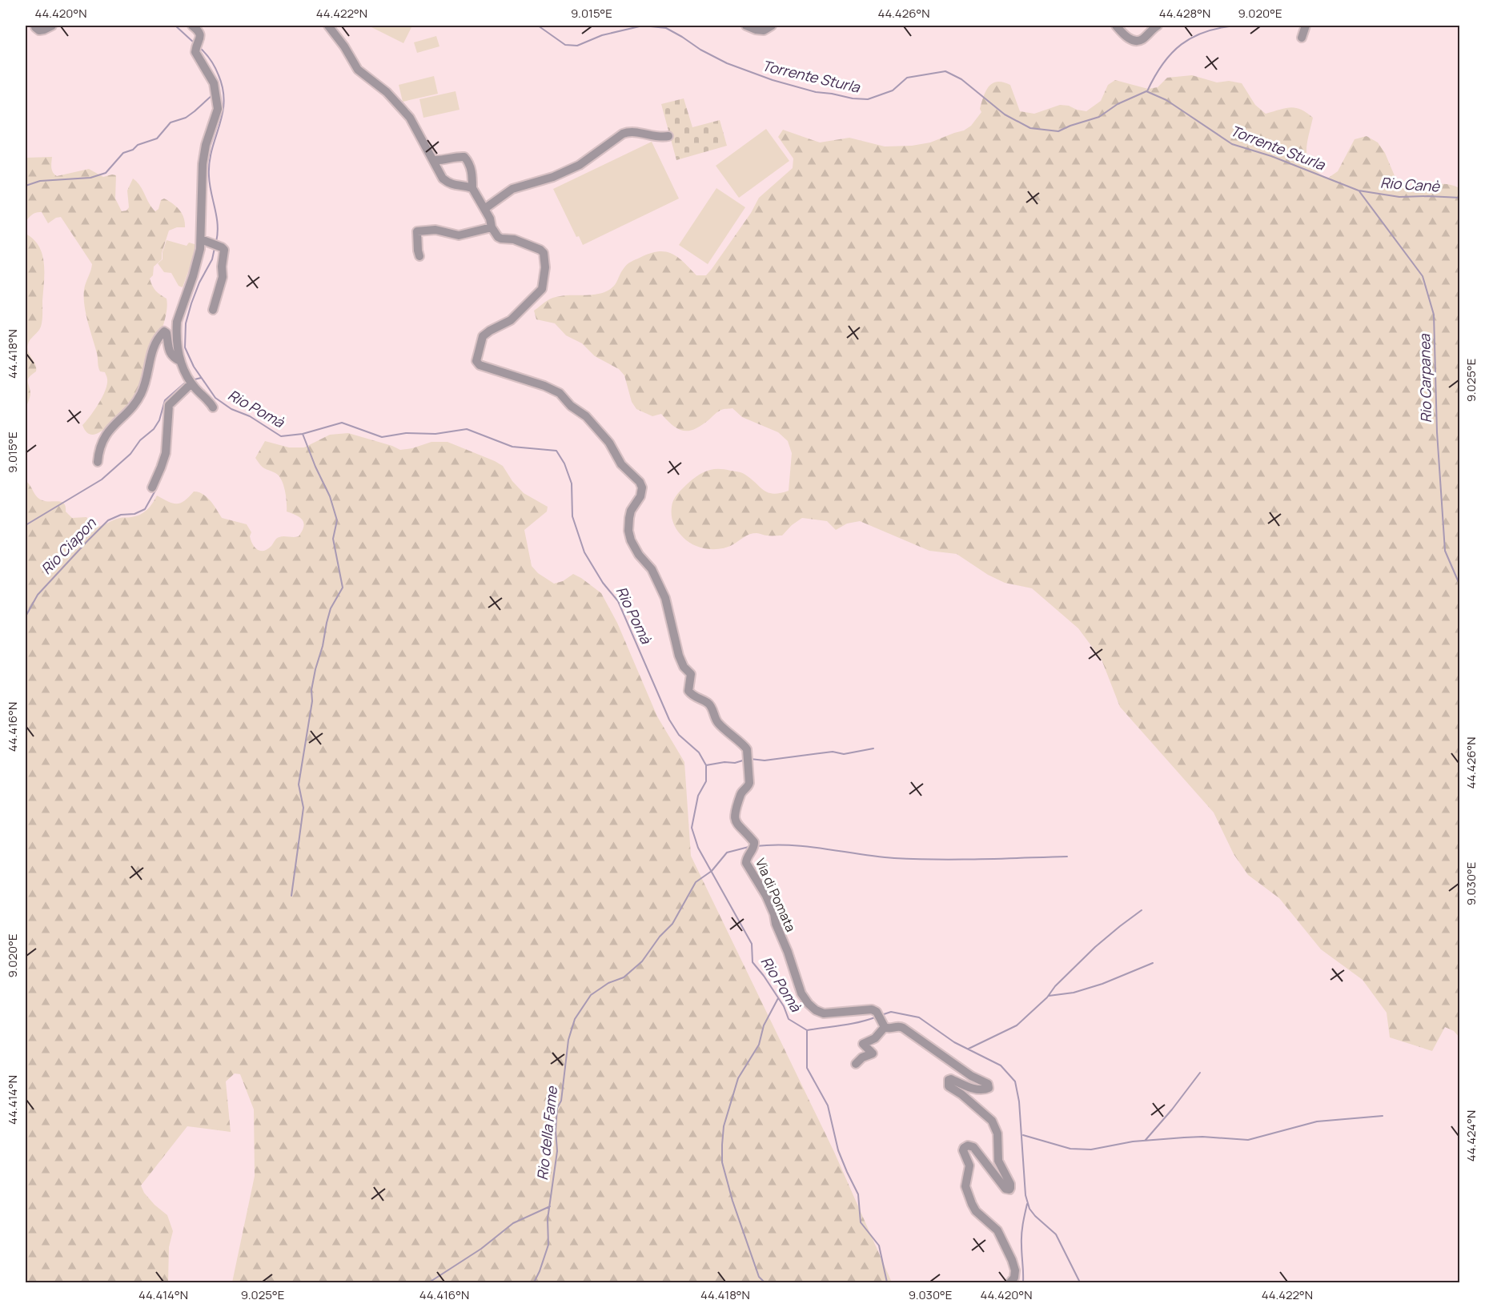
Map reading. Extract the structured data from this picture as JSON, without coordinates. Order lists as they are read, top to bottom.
{
  "streets": {
    "street": ["Via di Pomata"]
  },
  "water": [
    "Torrente Sturla",
    "Rio Canè",
    "Rio Carpanea",
    "Rio Pomà",
    "Rio Ciapon",
    "Rio della Fame"
  ],
  "coordinates": [
    "44.420°N",
    "44.422°N",
    "9.015°E",
    "44.426°N",
    "44.428°N",
    "9.020°E",
    "44.418°N",
    "9.025°E",
    "44.416°N",
    "9.030°E",
    "44.414°N",
    "44.424°N"
  ]
}
